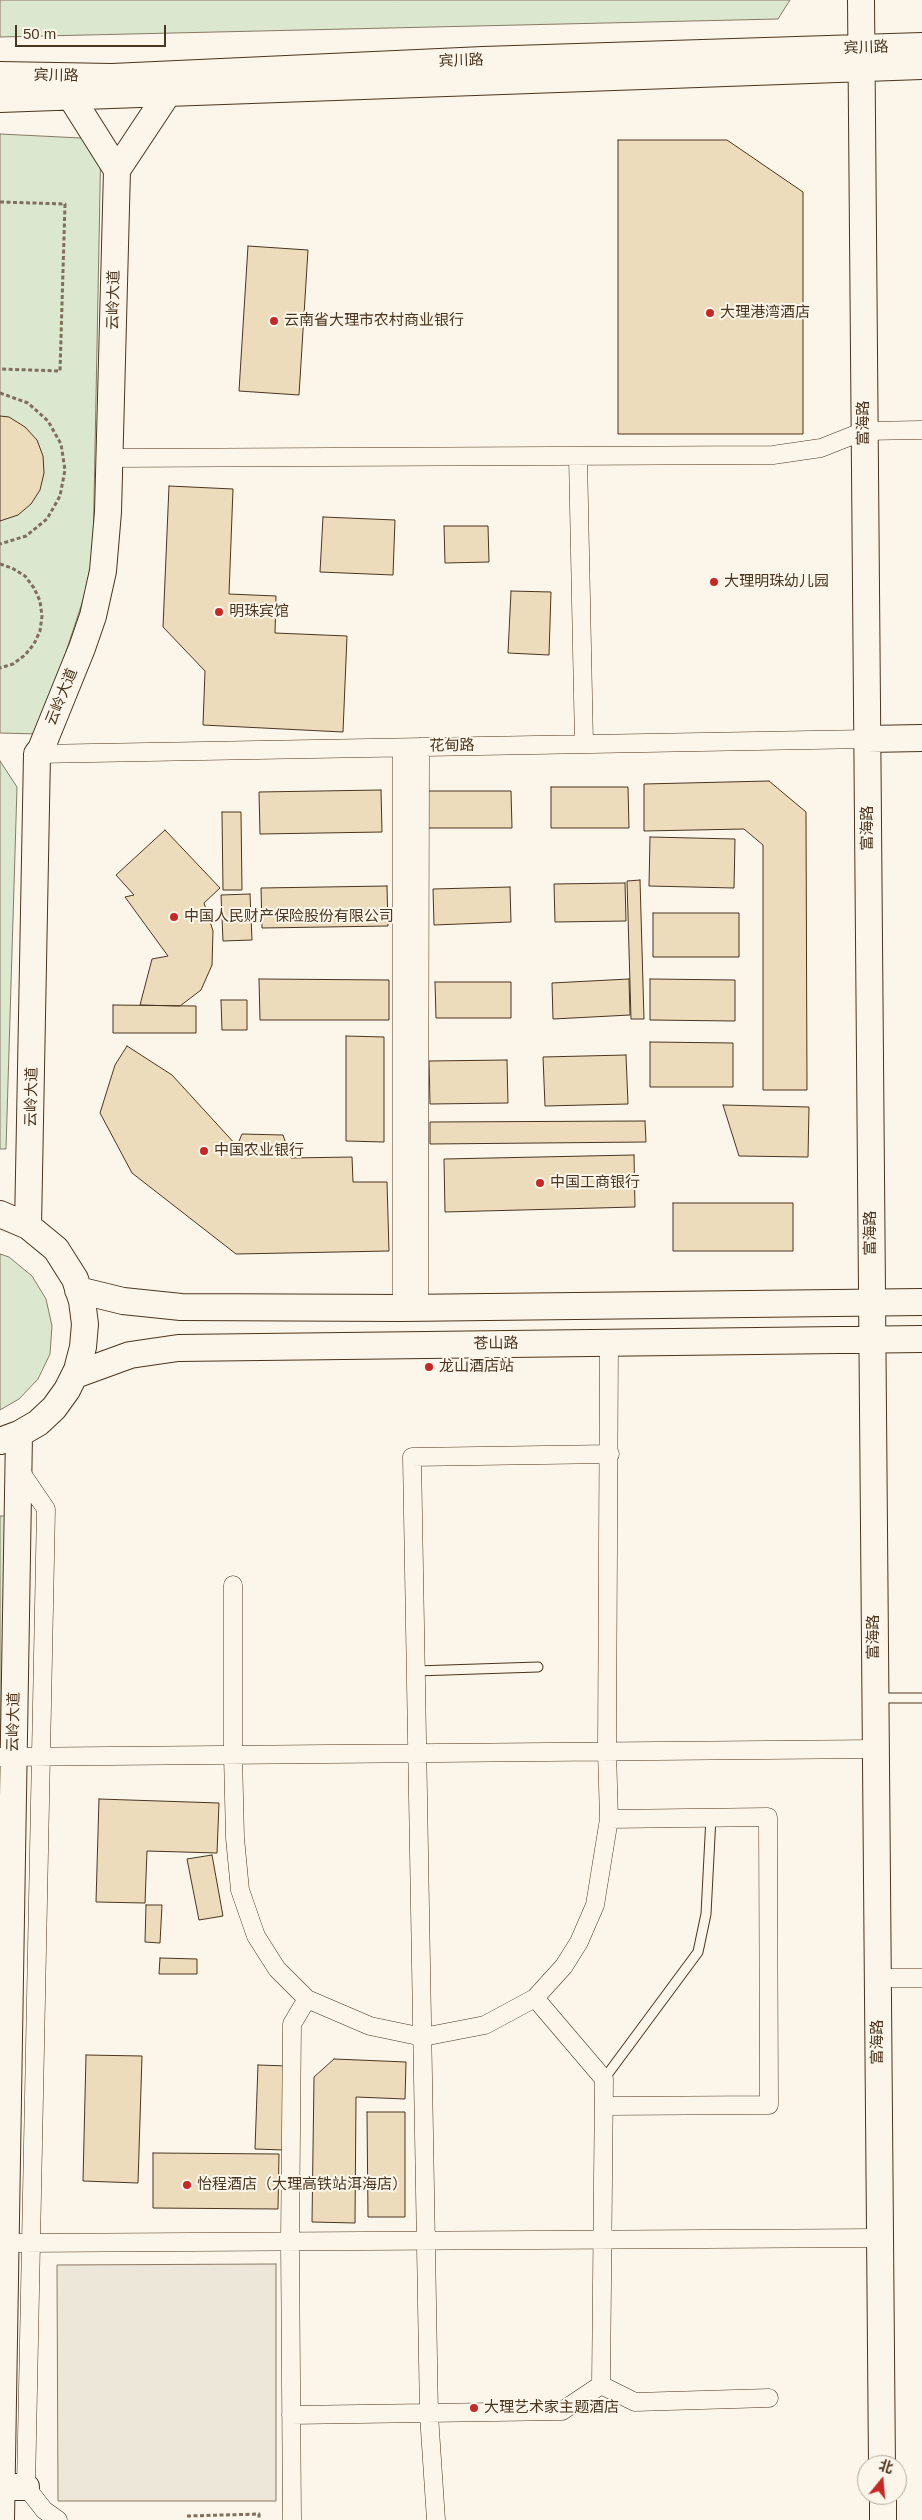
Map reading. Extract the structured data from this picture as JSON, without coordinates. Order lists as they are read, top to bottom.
{
  "streets": {
    "street": [
      "宾川路",
      "云岭大道",
      "富海路",
      "花甸路",
      "苍山路"
    ]
  },
  "crossings": [
    ["宾川路", "富海路"],
    ["云岭大道", "花甸路"],
    ["富海路", "花甸路"],
    ["富海路", "苍山路"]
  ],
  "places": [
    "大理港湾酒店",
    "云南省大理市农村商业银行",
    "大理明珠幼儿园",
    "明珠宾馆",
    "中国人民财产保险股份有限公司",
    "中国农业银行",
    "中国工商银行",
    "龙山酒店站",
    "怡程酒店（大理高铁站洱海店）",
    "大理艺术家主题酒店"
  ],
  "scale_bar": "50 m",
  "north": "top"
}
